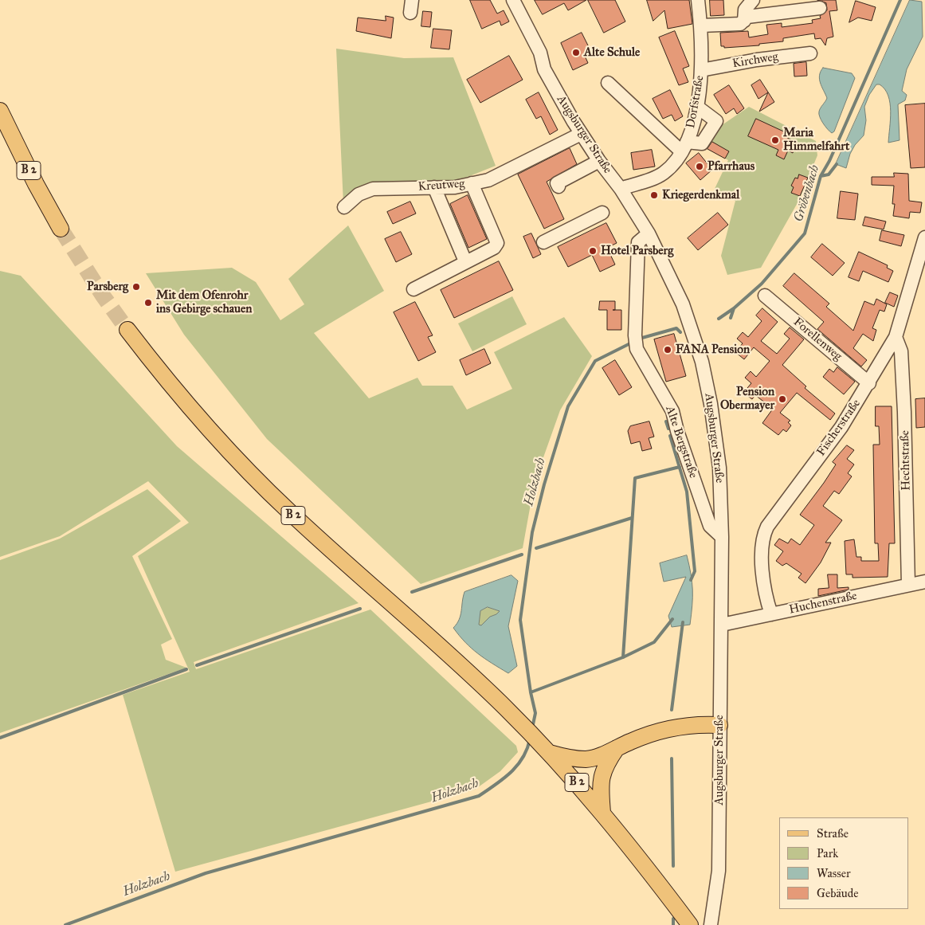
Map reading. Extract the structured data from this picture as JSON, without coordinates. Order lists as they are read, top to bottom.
{
  "streets": {
    "main road": ["B 2"],
    "street": [
      "Kirchweg",
      "Dorfstraße",
      "Augsburger Straße",
      "Kreutweg",
      "Forellenweg",
      "Fischerstraße",
      "Alte Bergstraße",
      "Hechtstraße",
      "Huchenstraße"
    ]
  },
  "crossings": [
    ["Kirchweg", "Dorfstraße"],
    ["Dorfstraße", "Augsburger Straße"],
    ["Augsburger Straße", "Kreutweg"],
    ["Augsburger Straße", "Alte Bergstraße"],
    ["Augsburger Straße", "Huchenstraße"],
    ["Forellenweg", "Fischerstraße"],
    ["Fischerstraße", "Hechtstraße"],
    ["Fischerstraße", "Huchenstraße"],
    ["Hechtstraße", "Huchenstraße"]
  ],
  "water": ["Gröbenbach", "Holzbach"],
  "places": [
    "Alte Schule",
    "Maria Himmelfahrt",
    "Pfarrhaus",
    "Kriegerdenkmal",
    "Hotel Parsberg",
    "Parsberg",
    "Mit dem Ofenrohr ins Gebirge schauen",
    "FANA Pension",
    "Pension Obermayer"
  ],
  "legend": [
    "Straße",
    "Park",
    "Wasser",
    "Gebäude"
  ]
}
